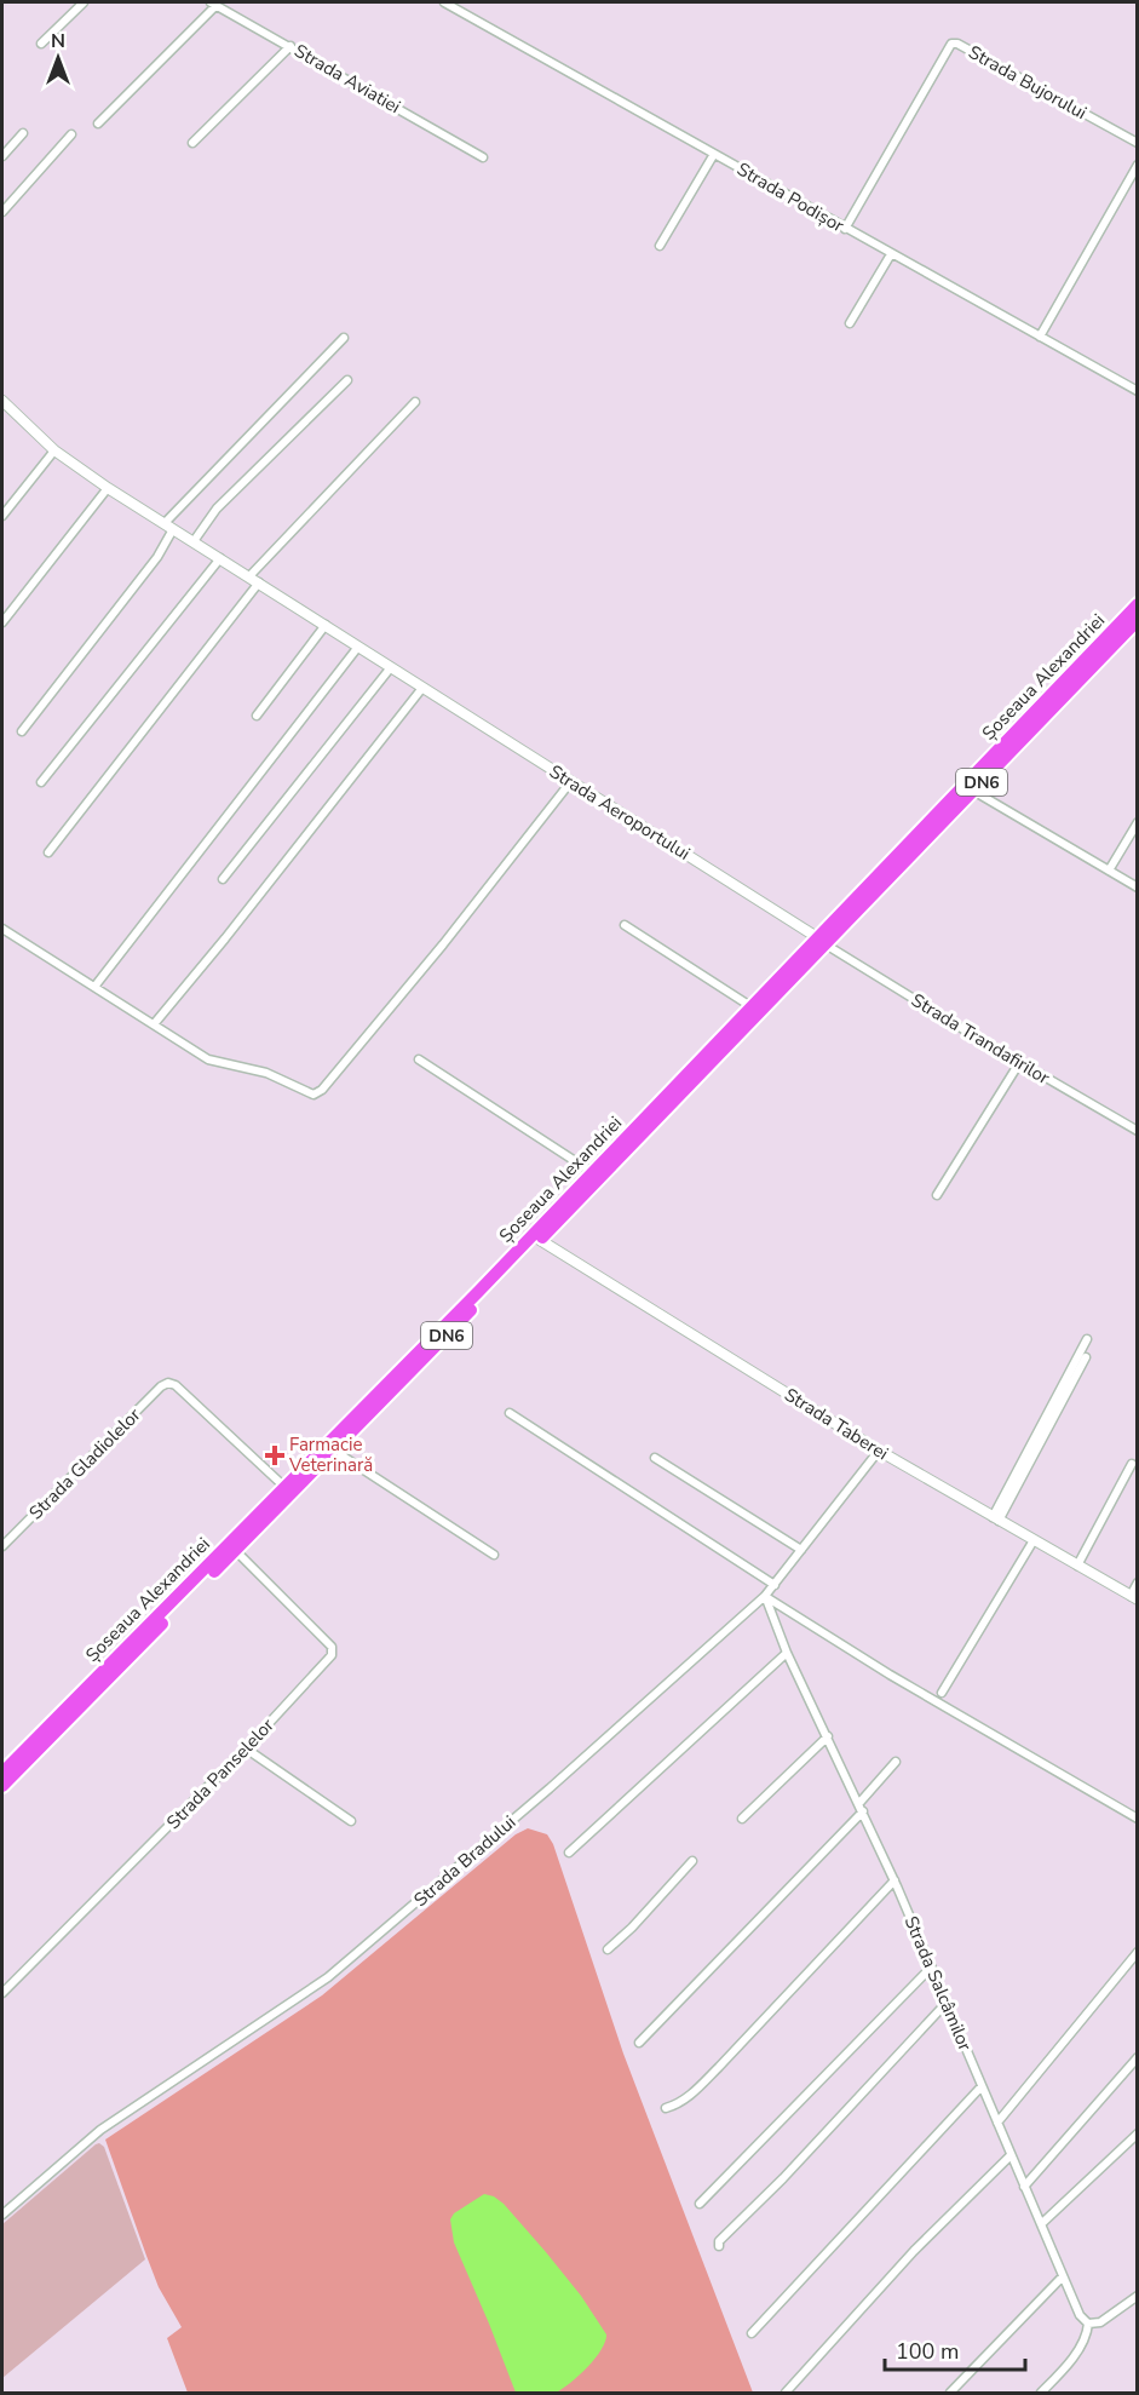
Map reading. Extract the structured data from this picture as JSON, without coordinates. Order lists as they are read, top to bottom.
{
  "streets": {
    "highway": ["Șoseaua Alexandriei", "DN6"],
    "street": [
      "Strada Aviatiei",
      "Strada Bujorului",
      "Strada Podișor",
      "Strada Aeroportului",
      "Strada Trandafirilor",
      "Strada Taberei",
      "Strada Gladiolelor",
      "Strada Panselelor",
      "Strada Bradului",
      "Strada Salcâmilor"
    ]
  },
  "crossings": [
    ["Strada Bujorului", "Strada Podișor"],
    ["Șoseaua Alexandriei", "Strada Aeroportului"],
    ["Șoseaua Alexandriei", "Strada Trandafirilor"],
    ["Șoseaua Alexandriei", "Strada Taberei"],
    ["Șoseaua Alexandriei", "Strada Gladiolelor"],
    ["Șoseaua Alexandriei", "Strada Panselelor"],
    ["Strada Aeroportului", "Strada Trandafirilor"],
    ["Strada Taberei", "Strada Bradului"],
    ["Strada Bradului", "Strada Salcâmilor"]
  ],
  "places": {
    "health": ["Farmacie Veterinară"]
  },
  "scale_bar": "100 m",
  "north": "top"
}
